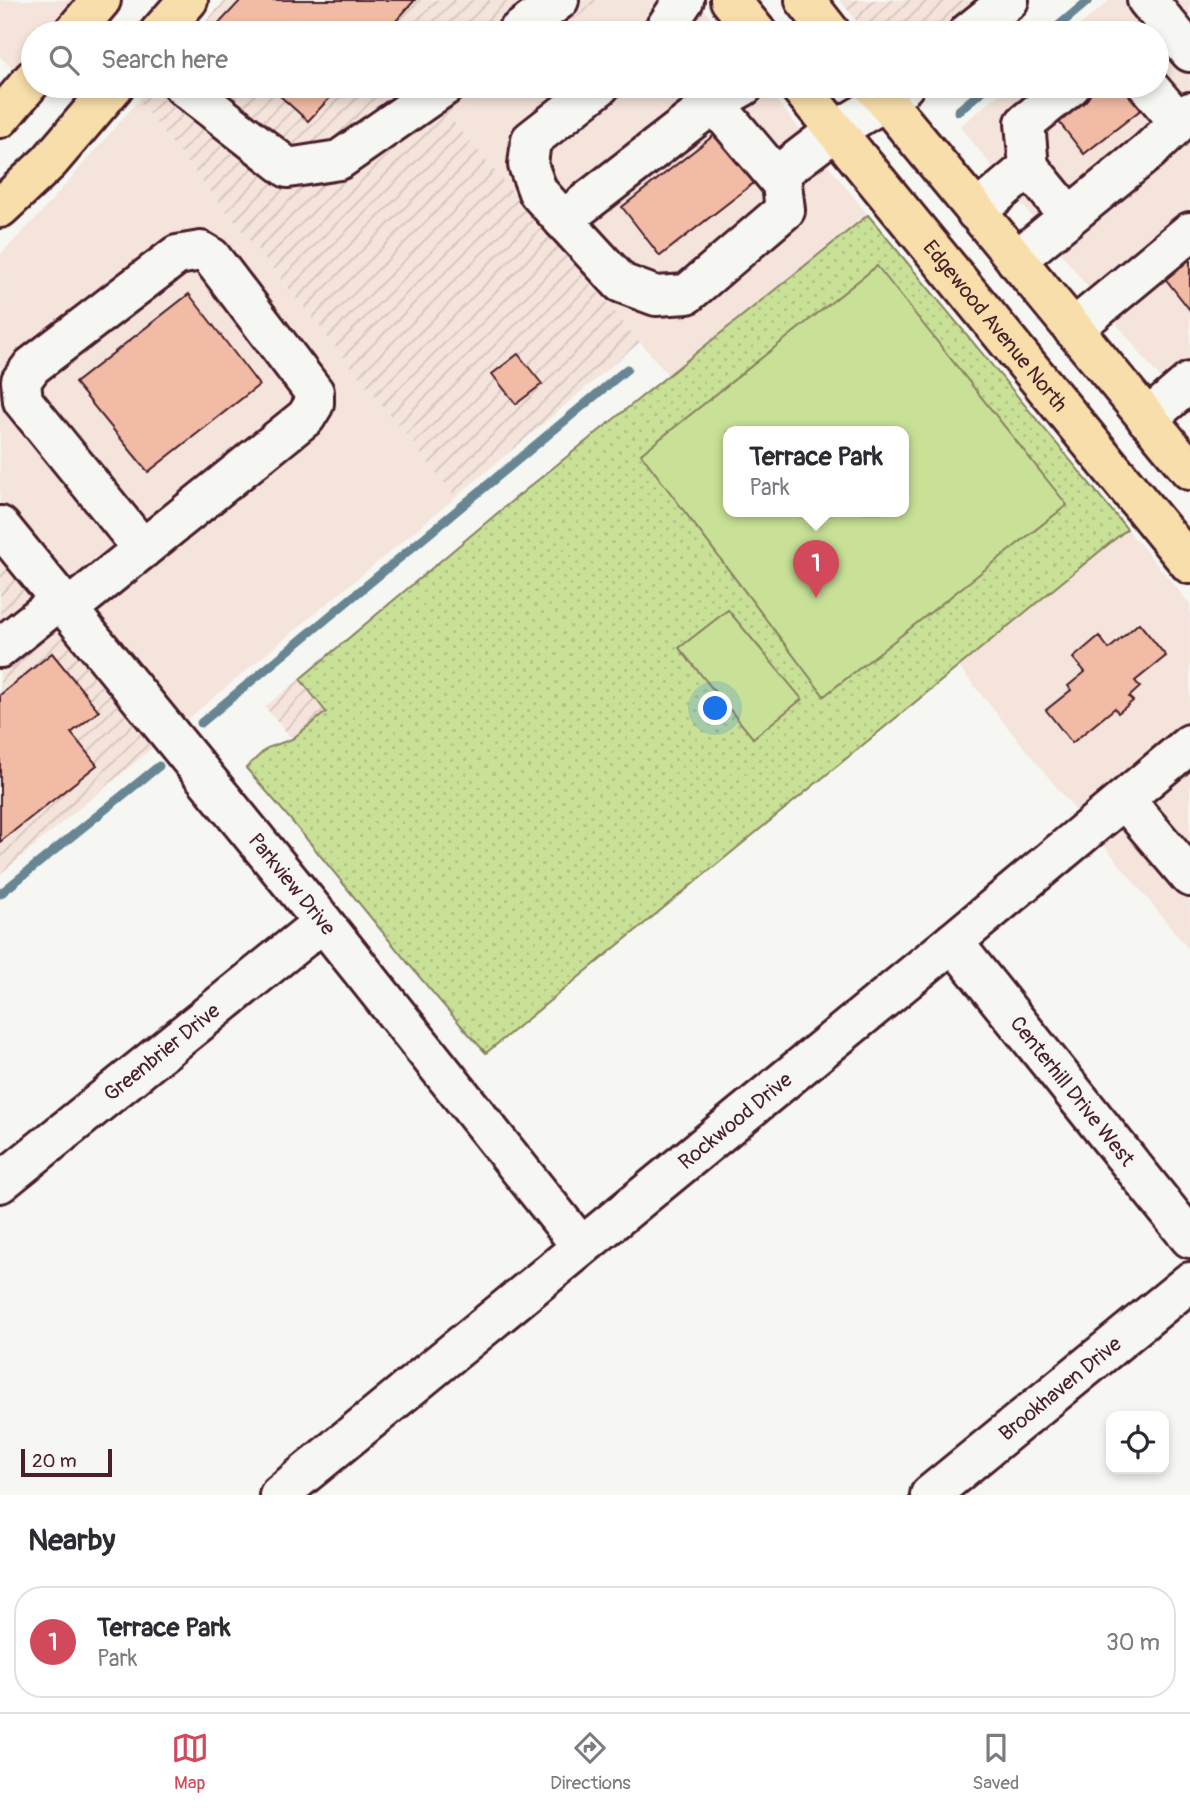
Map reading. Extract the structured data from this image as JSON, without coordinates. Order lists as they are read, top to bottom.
{
  "streets": {
    "main road": ["Edgewood Avenue North"],
    "street": [
      "Parkview Drive",
      "Greenbrier Drive",
      "Centerhill Drive West",
      "Rockwood Drive",
      "Brookhaven Drive"
    ]
  },
  "crossings": [
    ["Parkview Drive", "Greenbrier Drive"],
    ["Parkview Drive", "Rockwood Drive"],
    ["Centerhill Drive West", "Rockwood Drive"]
  ],
  "scale_bar": "20 m",
  "page": {
    "search": "Search here",
    "popup": ["Terrace Park", "Park"],
    "pins": "1",
    "scale": "20 m",
    "heading": "Nearby",
    "list": [
      {
        "mark": "1",
        "name": "Terrace Park",
        "note": "Park",
        "value": "30 m"
      }
    ],
    "nav": ["Map", "Directions", "Saved"]
  }
}
